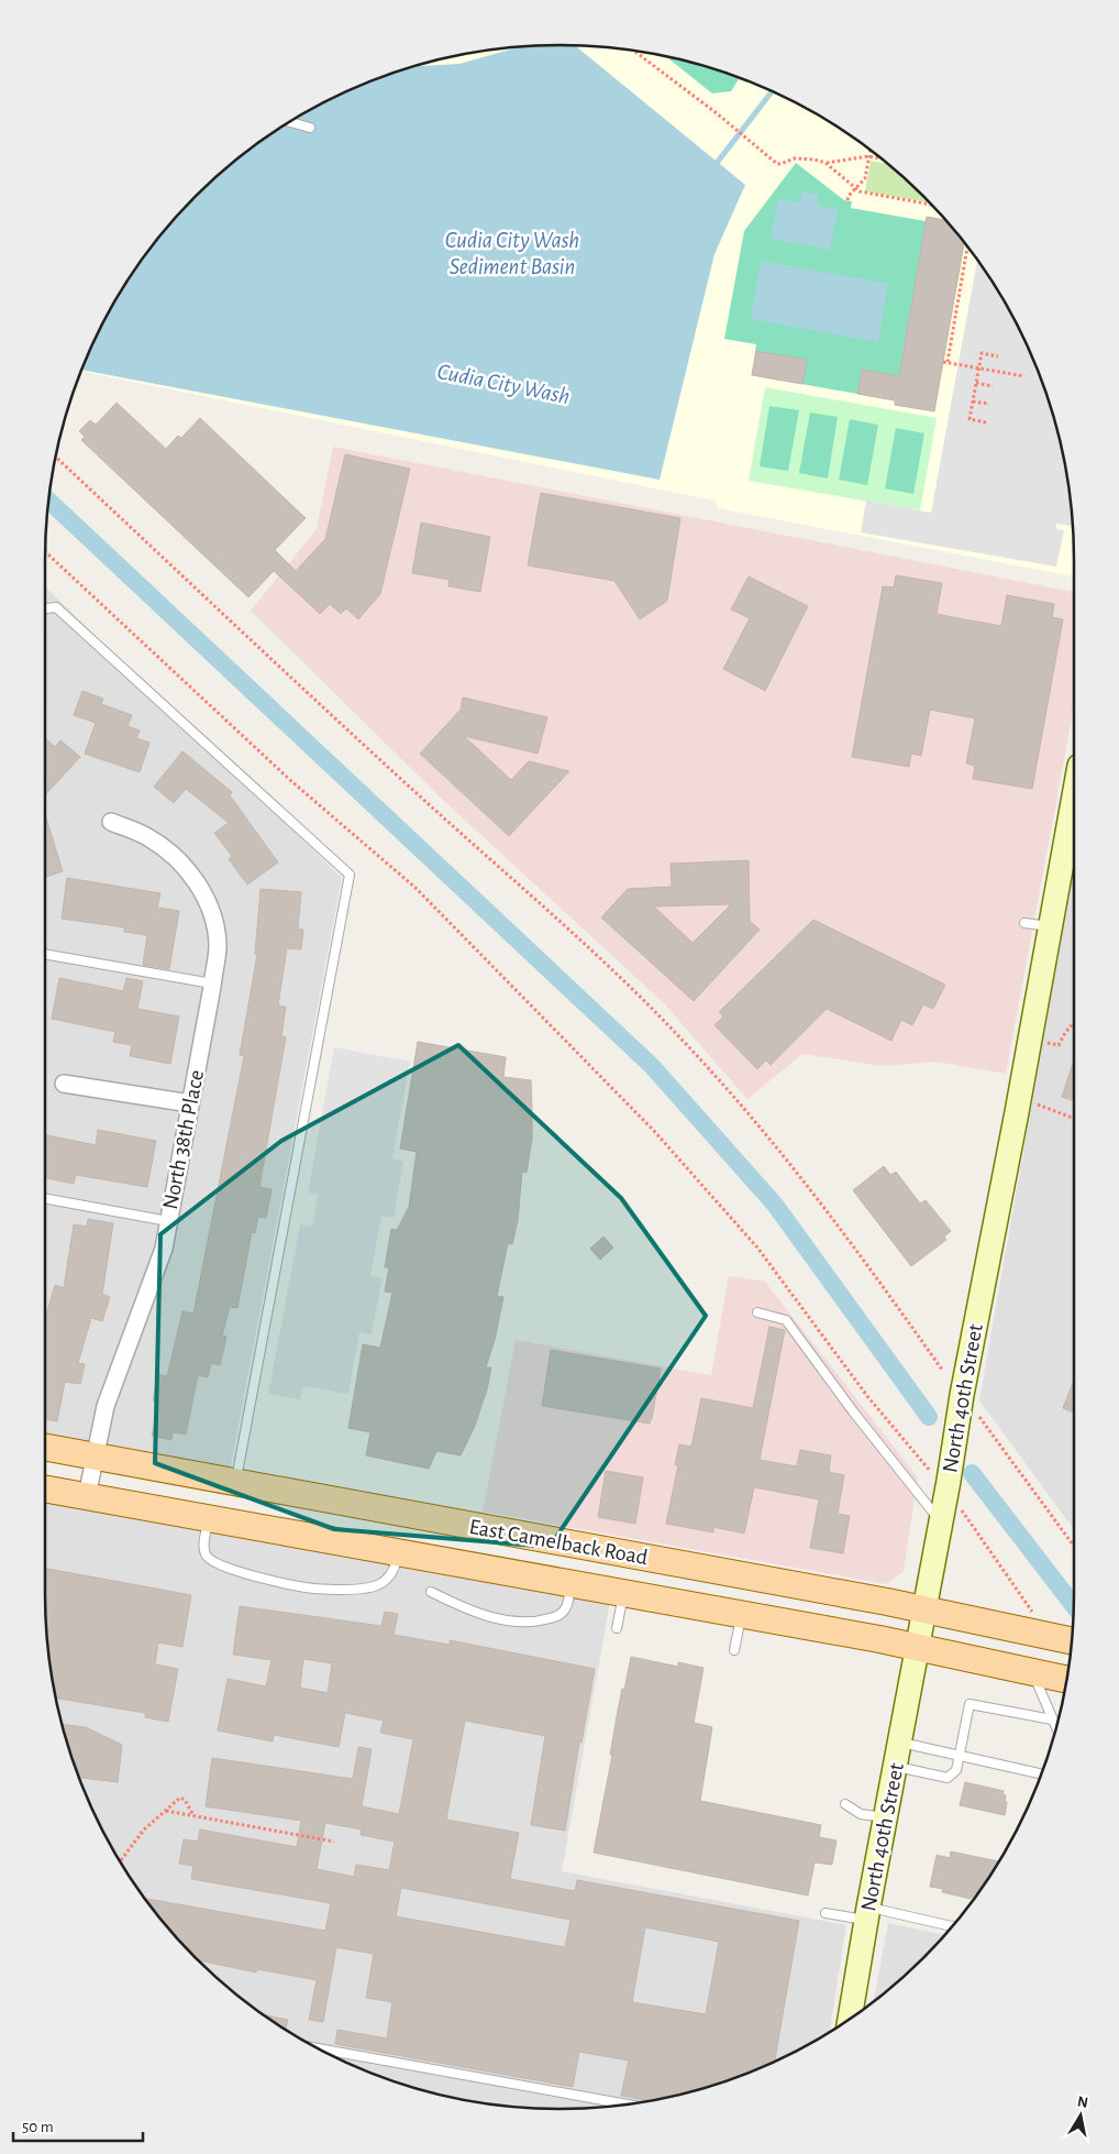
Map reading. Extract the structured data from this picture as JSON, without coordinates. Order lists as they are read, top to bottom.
{
  "streets": {
    "main road": ["North 40th Street", "East Camelback Road"],
    "street": ["North 38th Place"]
  },
  "crossings": [
    ["North 38th Place", "East Camelback Road"],
    ["North 40th Street", "East Camelback Road"]
  ],
  "water": ["Cudia City Wash Sediment Basin", "Cudia City Wash"],
  "scale_bar": "50 m",
  "north": "top"
}
